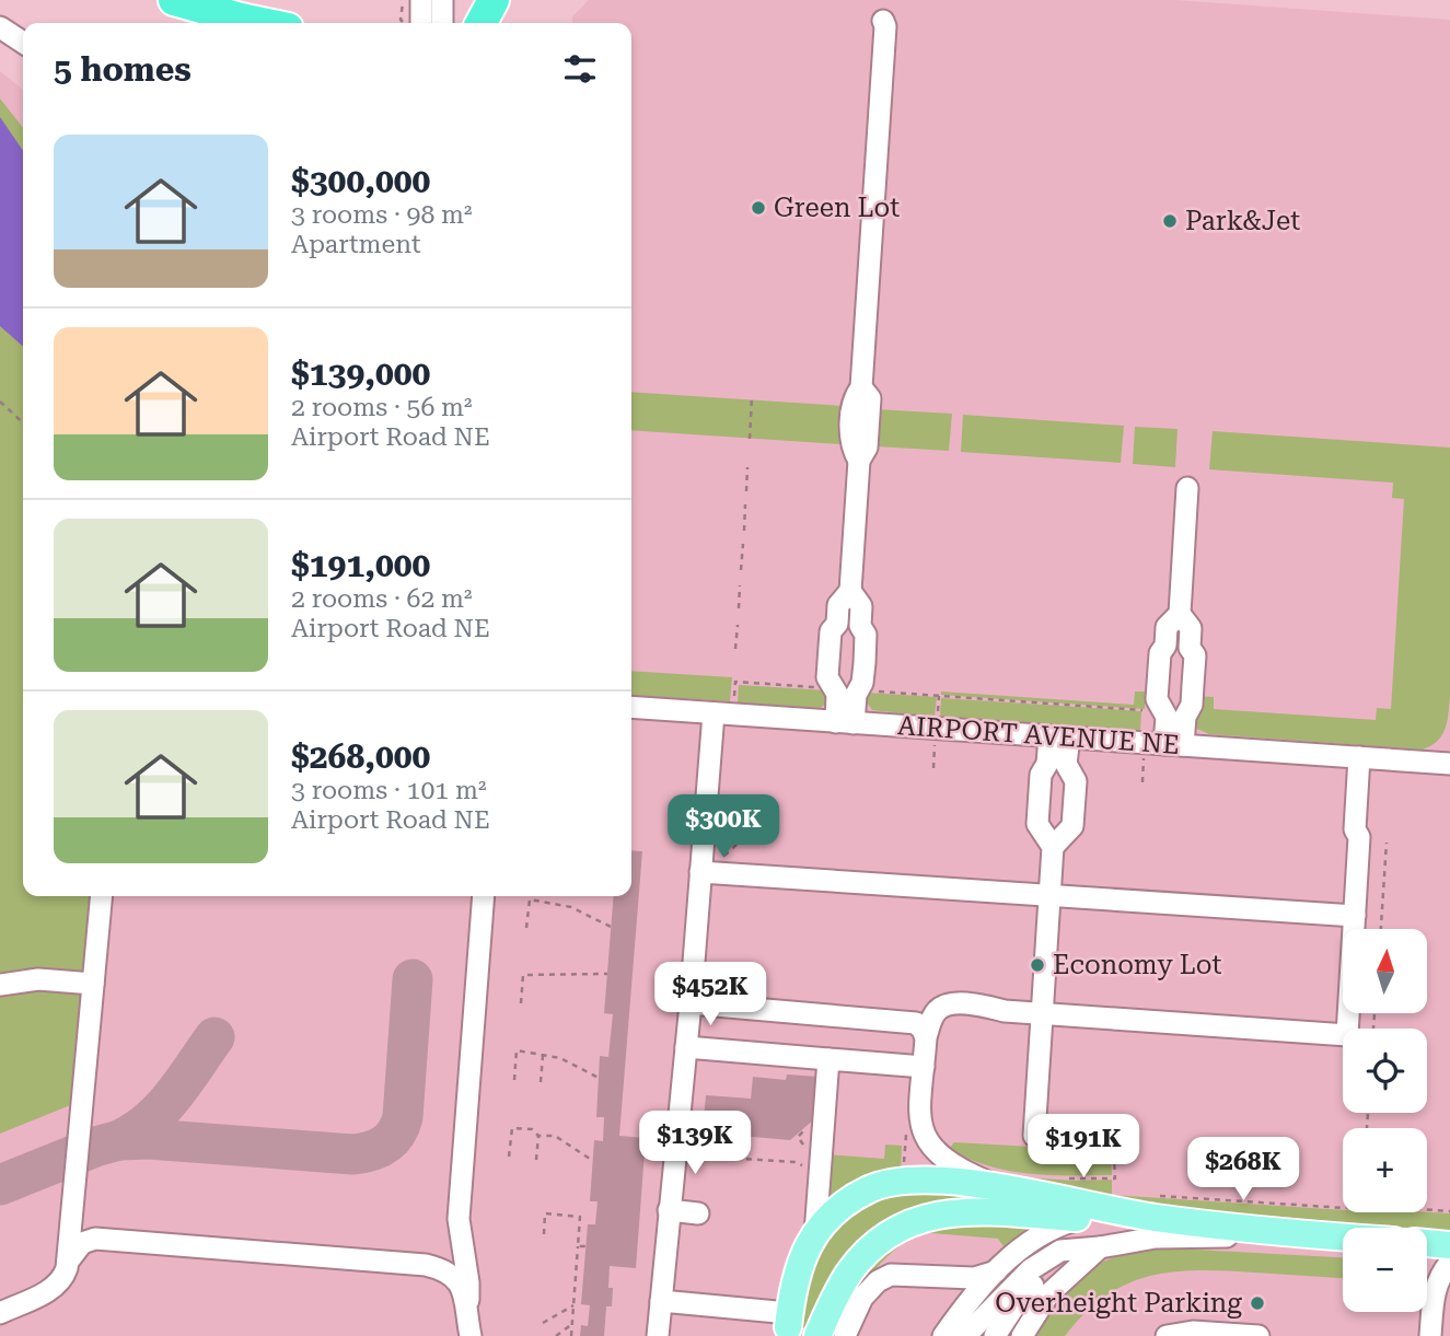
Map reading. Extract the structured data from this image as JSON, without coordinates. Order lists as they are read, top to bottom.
{
  "streets": {
    "street": ["AIRPORT AVENUE NE"]
  },
  "places": [
    "Green Lot",
    "Park&Jet",
    "Economy Lot",
    "Overheight Parking"
  ],
  "north": "top",
  "page": {
    "heading": "5 homes",
    "list": [
      {
        "name": "$300,000",
        "note": "3 rooms · 98 m² · Apartment"
      },
      {
        "name": "$139,000",
        "note": "2 rooms · 56 m² · Airport Road NE"
      },
      {
        "name": "$191,000",
        "note": "2 rooms · 62 m² · Airport Road NE"
      },
      {
        "name": "$268,000",
        "note": "3 rooms · 101 m² · Airport Road NE"
      }
    ],
    "price": [
      "$300K",
      "$452K",
      "$139K",
      "$191K",
      "$268K"
    ],
    "map_buttons": ["+", "−"]
  }
}
